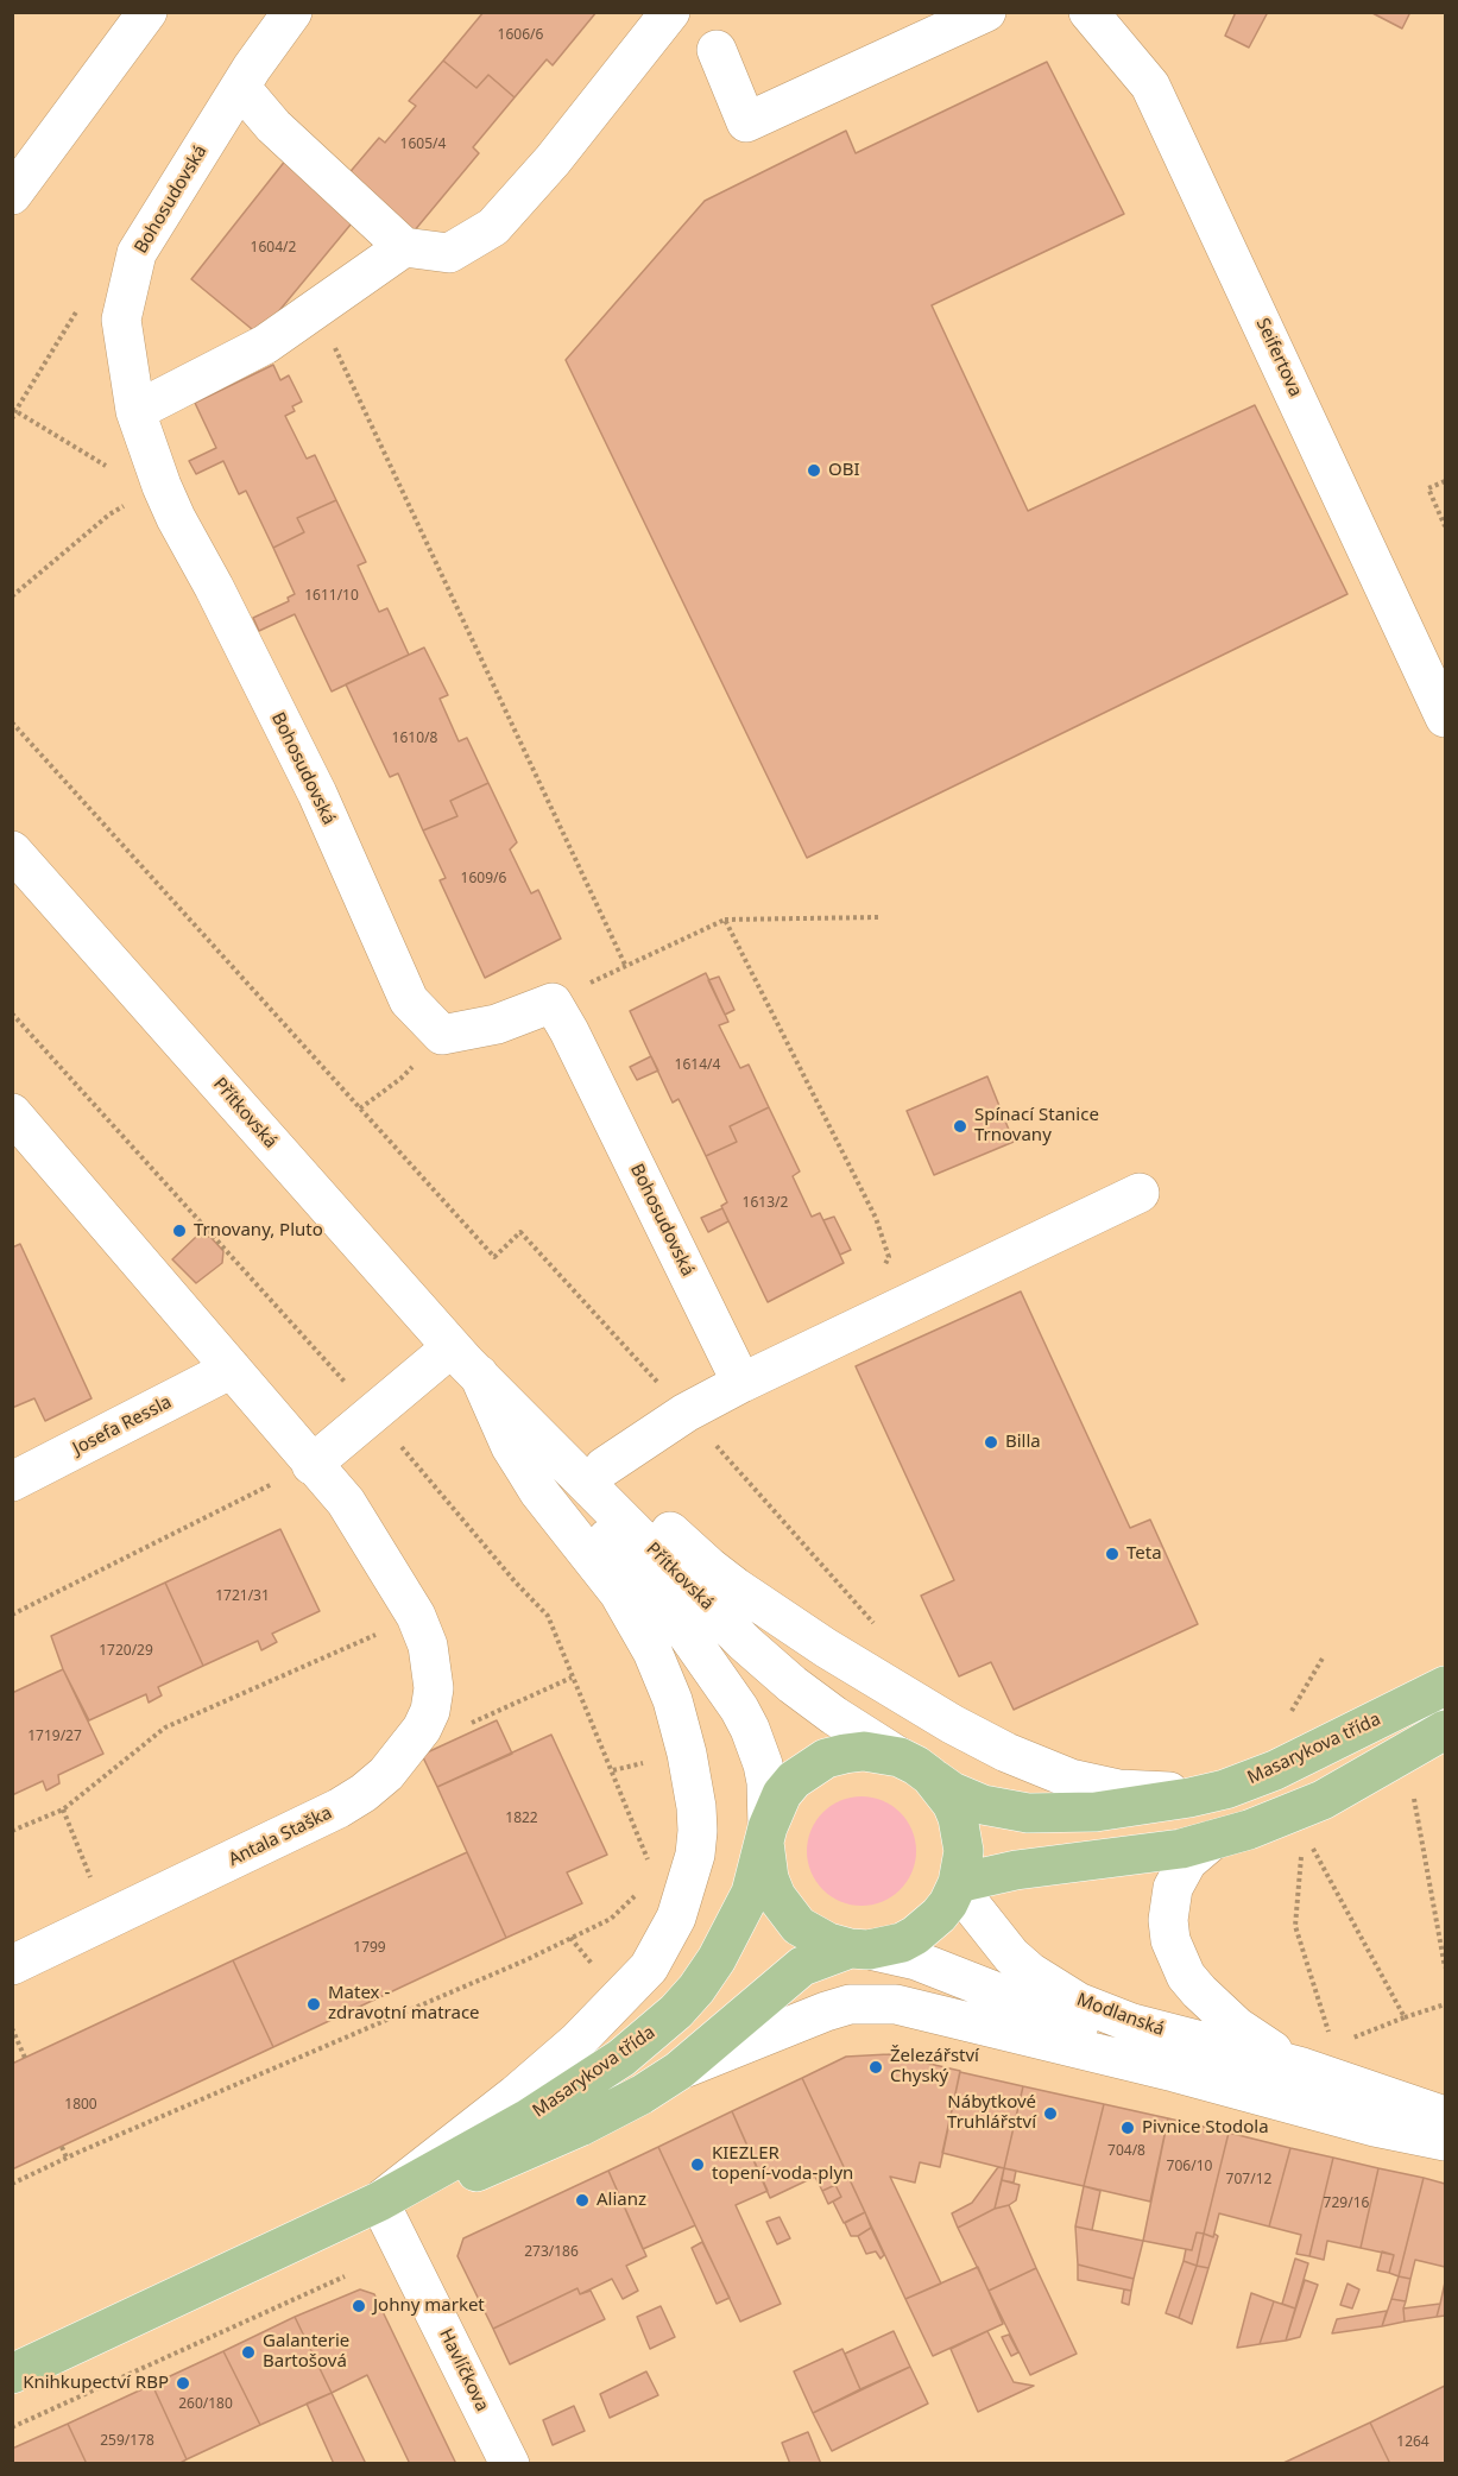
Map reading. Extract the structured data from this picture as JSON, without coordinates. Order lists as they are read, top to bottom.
{
  "streets": {
    "main road": ["Masarykova třída"],
    "street": [
      "Bohosudovská",
      "Seifertova",
      "Přítkovská",
      "Josefa Ressla",
      "Antala Staška",
      "Modlanská",
      "Havlíčkova"
    ]
  },
  "crossings": [
    ["Přítkovská", "Masarykova třída"],
    ["Přítkovská", "Modlanská"],
    ["Masarykova třída", "Modlanská"],
    ["Masarykova třída", "Havlíčkova"]
  ],
  "places": [
    "OBI",
    "Spínací Stanice Trnovany",
    "Trnovany, Pluto",
    "Billa",
    "Teta",
    "Matex - zdravotní matrace",
    "Železářství Chyský",
    "Nábytkové Truhlářství",
    "Pivnice Stodola",
    "KIEZLER topení-voda-plyn",
    "Alianz",
    "Johny market",
    "Galanterie Bartošová",
    "Knihkupectví RBP"
  ],
  "house_numbers": [
    "1606/6",
    "1605/4",
    "1604/2",
    "1611/10",
    "1610/8",
    "1609/6",
    "1614/4",
    "1613/2",
    "1721/31",
    "1720/29",
    "1719/27",
    "1822",
    "1799",
    "1800",
    "704/8",
    "706/10",
    "707/12",
    "729/16",
    "273/186",
    "260/180",
    "259/178",
    "1264"
  ]
}
